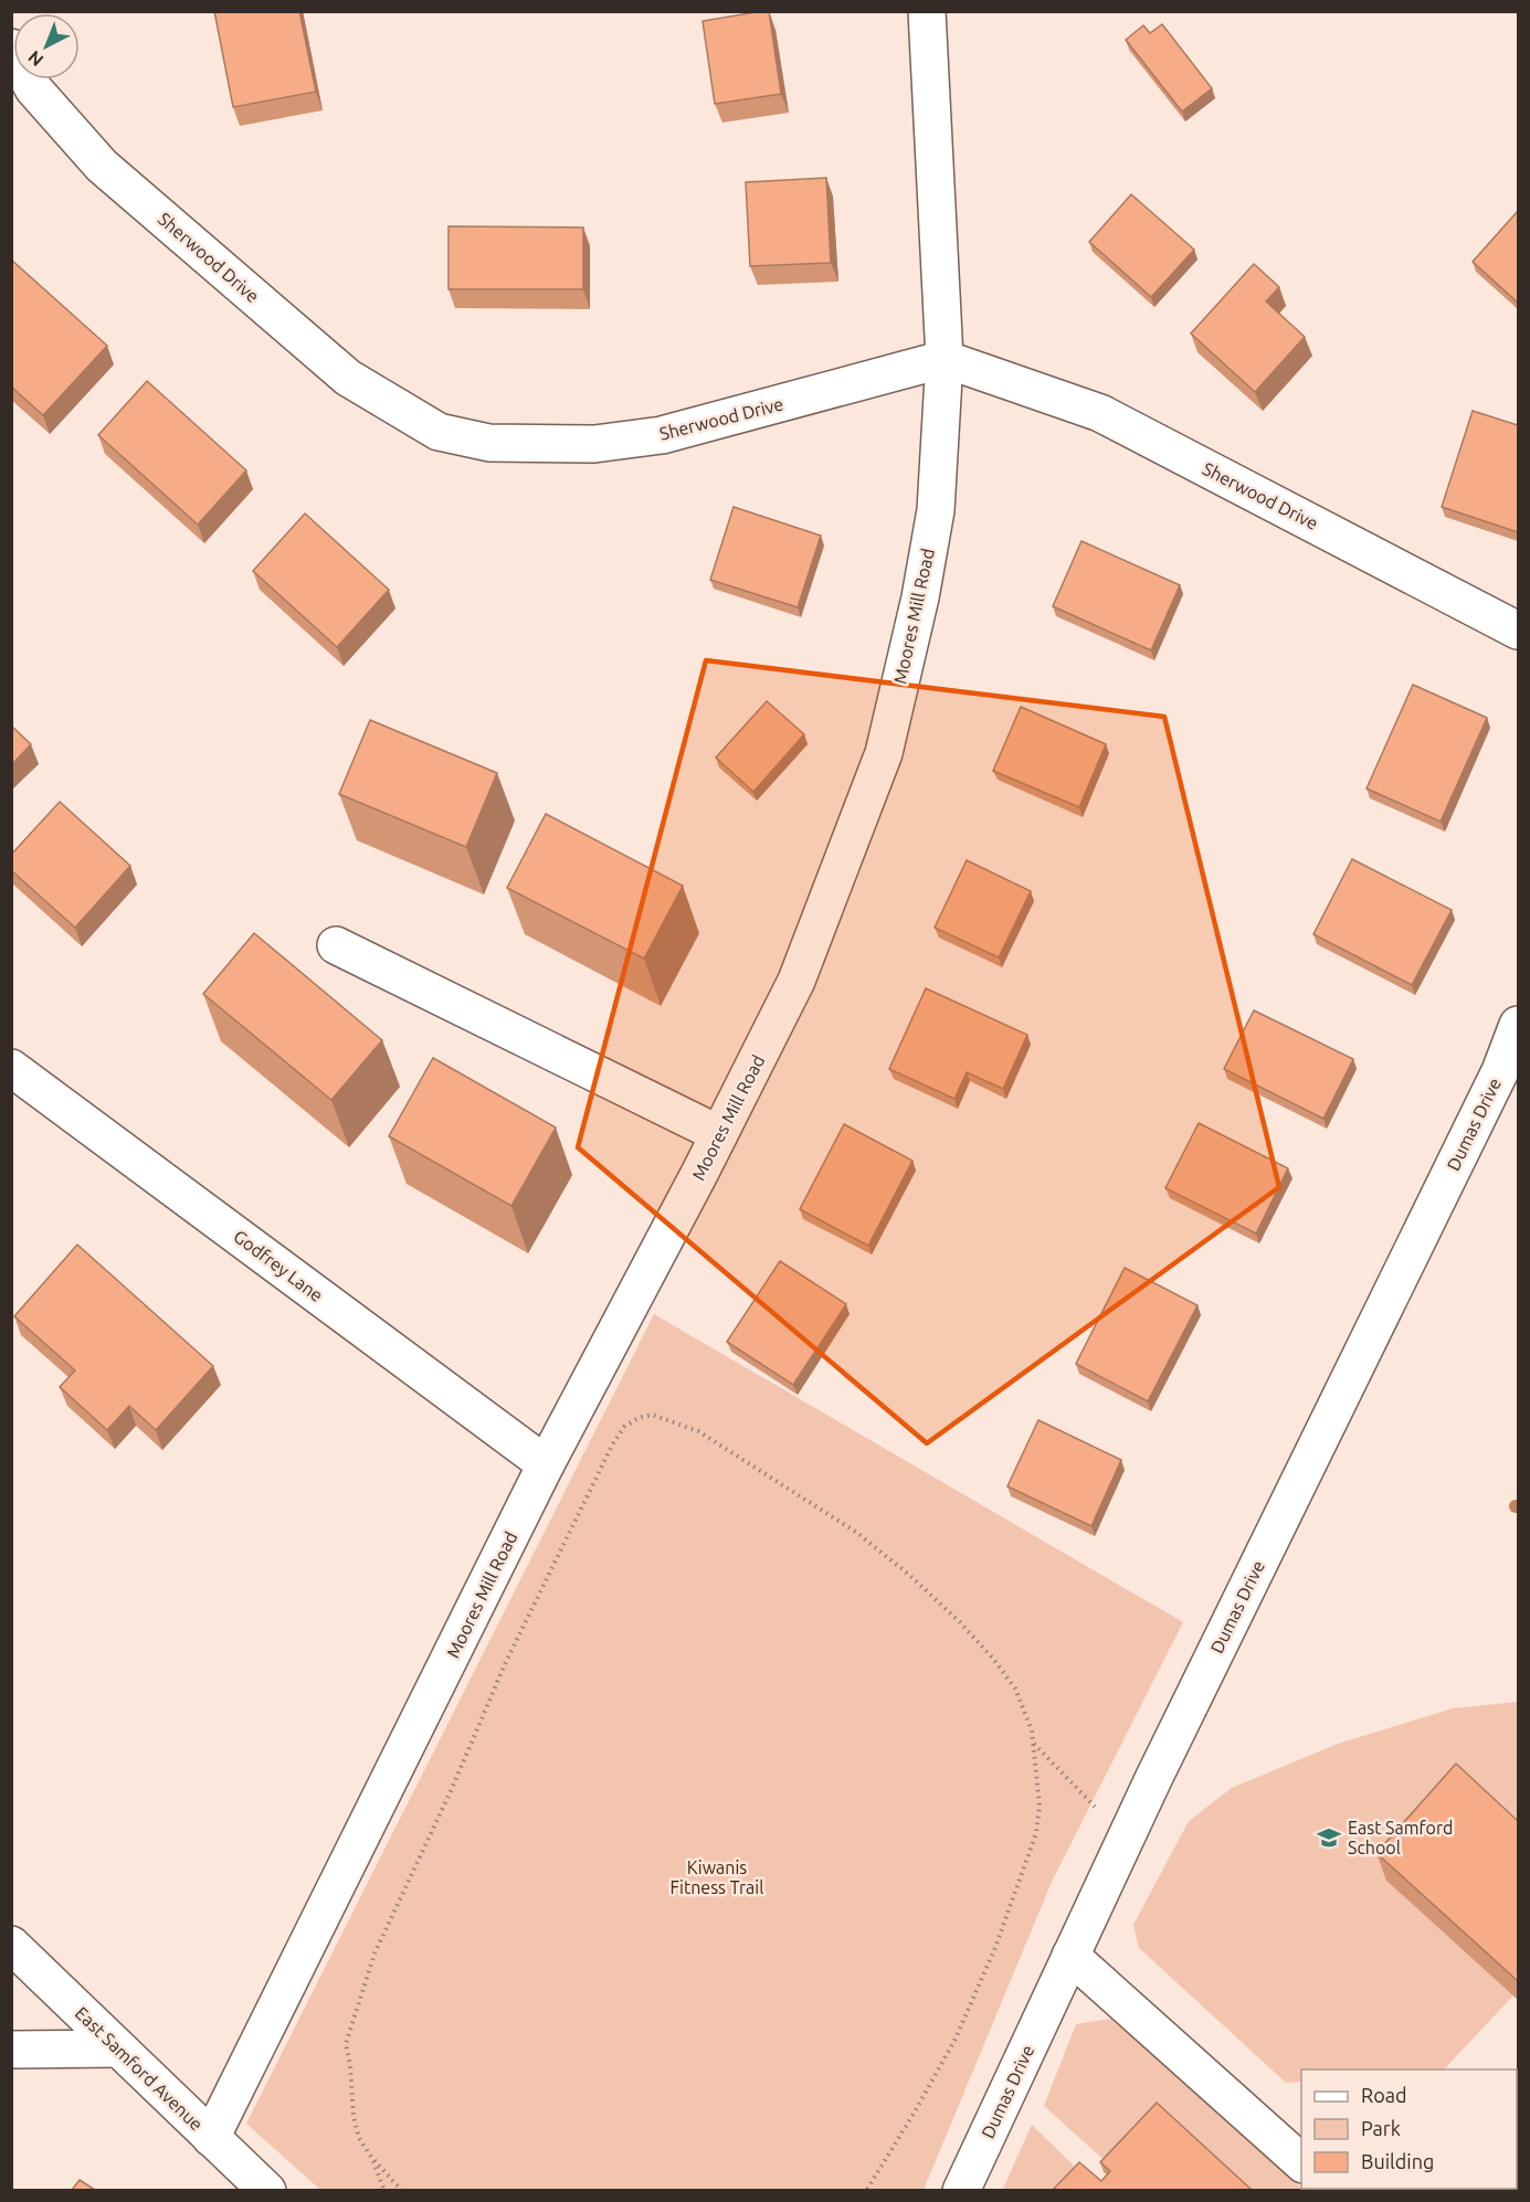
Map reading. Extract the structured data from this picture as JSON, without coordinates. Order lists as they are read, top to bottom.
{
  "streets": {
    "street": [
      "Sherwood Drive",
      "Moores Mill Road",
      "Dumas Drive",
      "Godfrey Lane",
      "East Samford Avenue"
    ]
  },
  "crossings": [
    ["Sherwood Drive", "Moores Mill Road"],
    ["Moores Mill Road", "Godfrey Lane"],
    ["Moores Mill Road", "East Samford Avenue"]
  ],
  "parks": ["Kiwanis Fitness Trail"],
  "places": {
    "school or university": ["East Samford School"]
  },
  "legend": ["Road", "Park", "Building"],
  "north": "bottom left"
}
